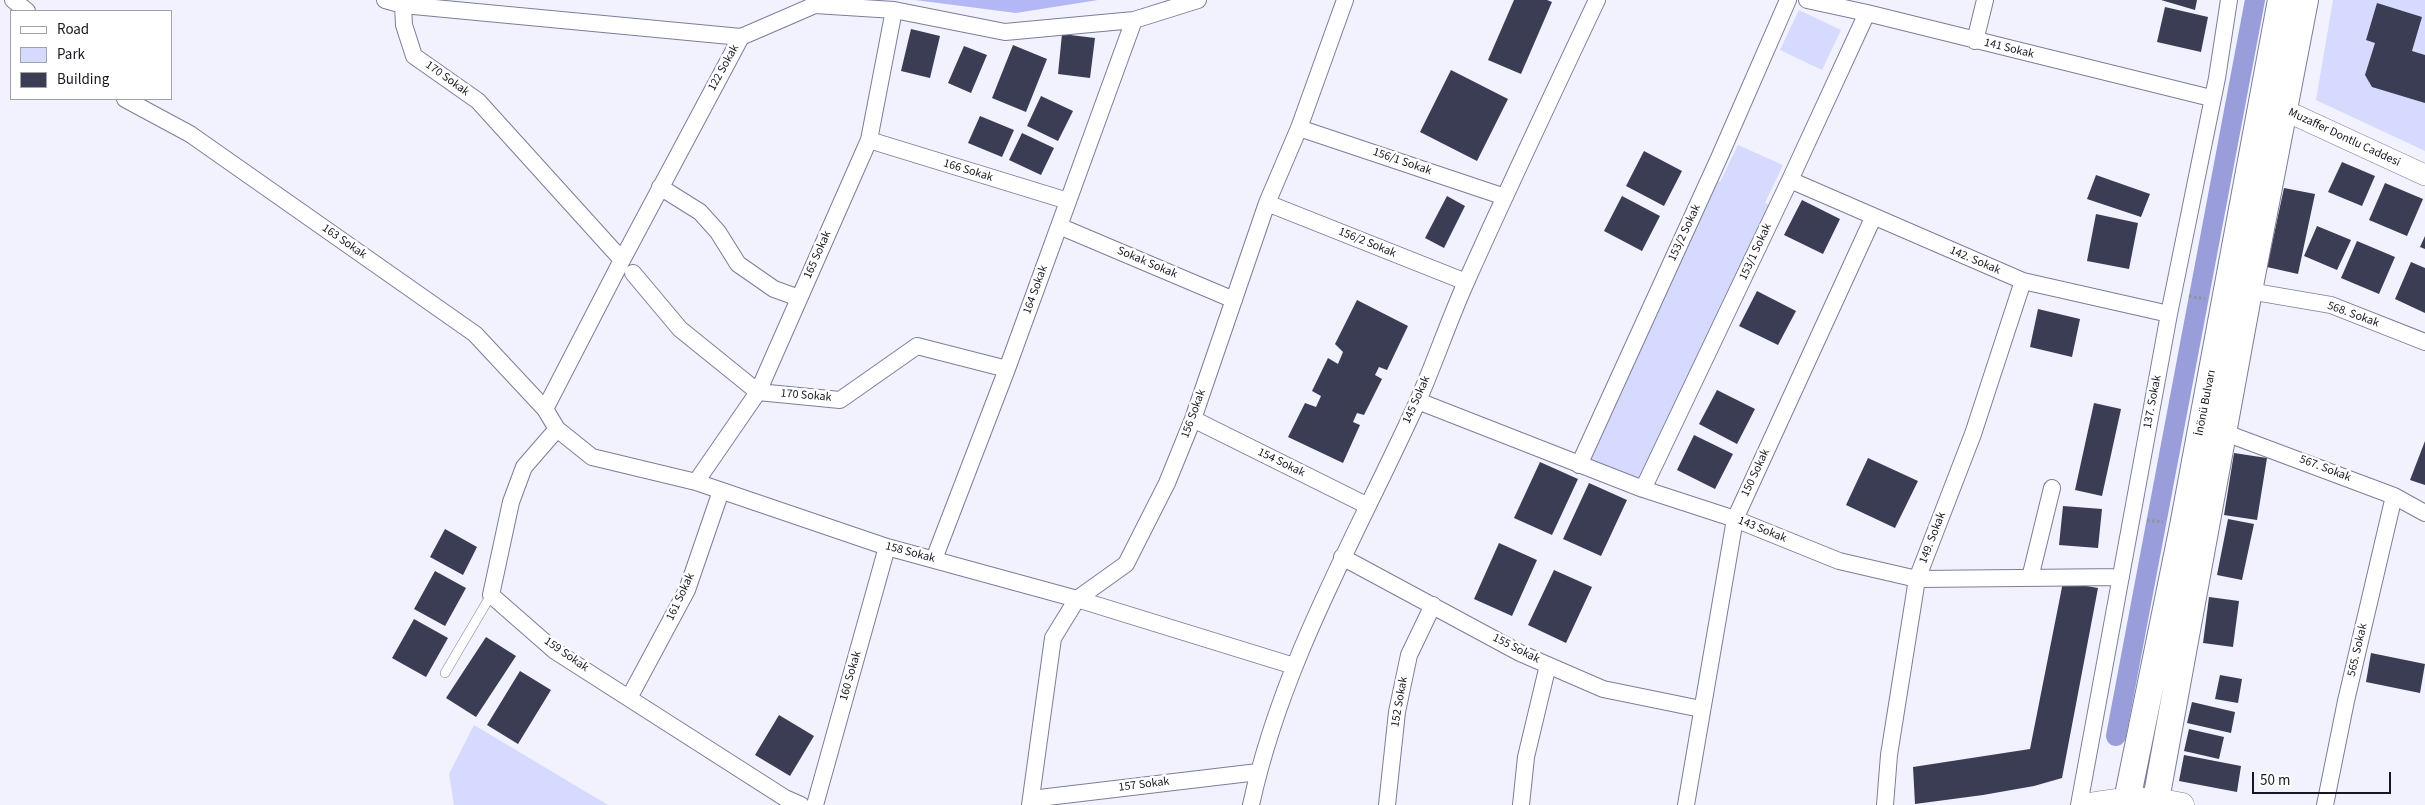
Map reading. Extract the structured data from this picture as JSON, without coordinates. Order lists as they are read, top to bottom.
{
  "streets": {
    "main road": ["İnönü Bulvarı"],
    "street": [
      "141 Sokak",
      "122 Sokak",
      "170 Sokak",
      "Muzaffer Dontlu Caddesi",
      "156/1 Sokak",
      "166 Sokak",
      "153/2 Sokak",
      "163 Sokak",
      "156/2 Sokak",
      "153/1 Sokak",
      "165 Sokak",
      "142. Sokak",
      "Sokak Sokak",
      "164 Sokak",
      "568. Sokak",
      "145 Sokak",
      "137. Sokak",
      "156 Sokak",
      "154 Sokak",
      "567. Sokak",
      "150 Sokak",
      "143 Sokak",
      "149. Sokak",
      "158 Sokak",
      "161 Sokak",
      "155 Sokak",
      "565. Sokak",
      "159 Sokak",
      "160 Sokak",
      "152 Sokak",
      "157 Sokak"
    ]
  },
  "crossings": [
    ["141 Sokak", "153/1 Sokak"],
    ["141 Sokak", "137. Sokak"],
    ["122 Sokak", "170 Sokak"],
    ["122 Sokak", "163 Sokak"],
    ["122 Sokak", "165 Sokak"],
    ["122 Sokak", "164 Sokak"],
    ["122 Sokak", "158 Sokak"],
    ["170 Sokak", "165 Sokak"],
    ["170 Sokak", "164 Sokak"],
    ["Muzaffer Dontlu Caddesi", "İnönü Bulvarı"],
    ["156/1 Sokak", "145 Sokak"],
    ["156/1 Sokak", "156 Sokak"],
    ["166 Sokak", "165 Sokak"],
    ["166 Sokak", "164 Sokak"],
    ["153/2 Sokak", "143 Sokak"],
    ["163 Sokak", "158 Sokak"],
    ["156/2 Sokak", "145 Sokak"],
    ["156/2 Sokak", "156 Sokak"],
    ["153/1 Sokak", "142. Sokak"],
    ["153/1 Sokak", "143 Sokak"],
    ["165 Sokak", "158 Sokak"],
    ["142. Sokak", "137. Sokak"],
    ["142. Sokak", "150 Sokak"],
    ["142. Sokak", "149. Sokak"],
    ["Sokak Sokak", "164 Sokak"],
    ["Sokak Sokak", "156 Sokak"],
    ["164 Sokak", "158 Sokak"],
    ["568. Sokak", "İnönü Bulvarı"],
    ["145 Sokak", "154 Sokak"],
    ["145 Sokak", "143 Sokak"],
    ["145 Sokak", "158 Sokak"],
    ["145 Sokak", "155 Sokak"],
    ["145 Sokak", "157 Sokak"],
    ["137. Sokak", "143 Sokak"],
    ["İnönü Bulvarı", "567. Sokak"],
    ["156 Sokak", "154 Sokak"],
    ["156 Sokak", "158 Sokak"],
    ["156 Sokak", "157 Sokak"],
    ["567. Sokak", "565. Sokak"],
    ["150 Sokak", "143 Sokak"],
    ["150 Sokak", "155 Sokak"],
    ["143 Sokak", "149. Sokak"],
    ["158 Sokak", "161 Sokak"],
    ["158 Sokak", "160 Sokak"],
    ["161 Sokak", "159 Sokak"],
    ["155 Sokak", "152 Sokak"]
  ],
  "legend": ["Road", "Park", "Building"],
  "scale_bar": "50 m"
}
